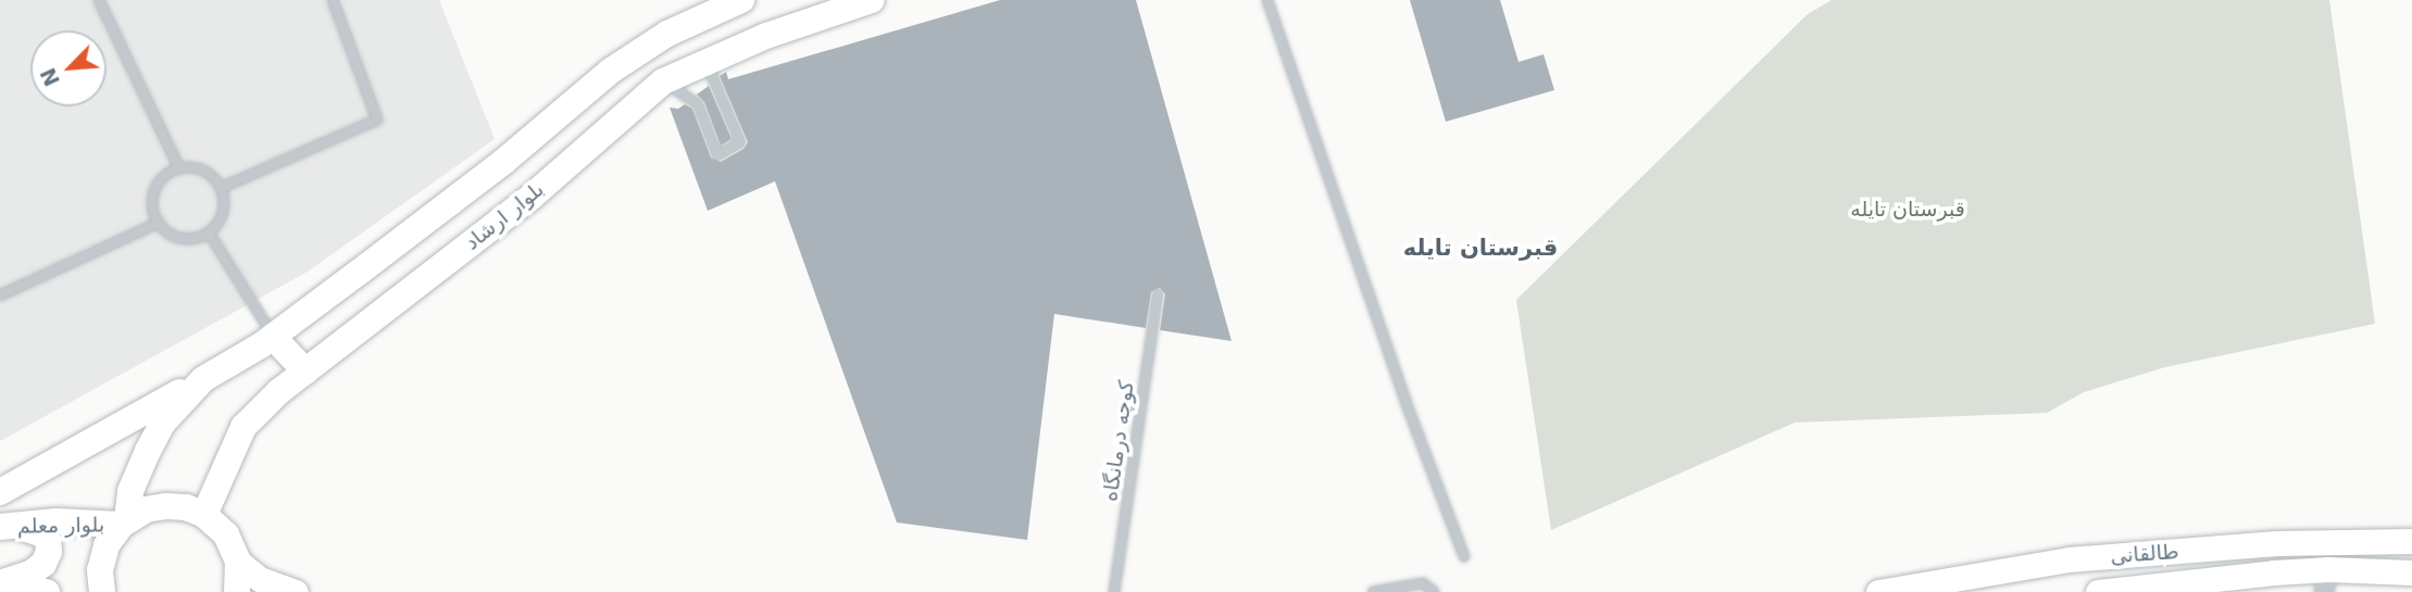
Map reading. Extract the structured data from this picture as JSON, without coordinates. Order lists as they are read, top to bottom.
{
  "streets": {
    "main road": ["بلوار ارشاد", "بلوار معلم", "طالقانی"],
    "lane": ["کوچه درمانگاه"]
  },
  "crossings": [
    ["بلوار ارشاد", "بلوار معلم"]
  ],
  "districts": ["قبرستان تایله"],
  "parks": ["قبرستان تایله"],
  "north": "bottom left"
}
